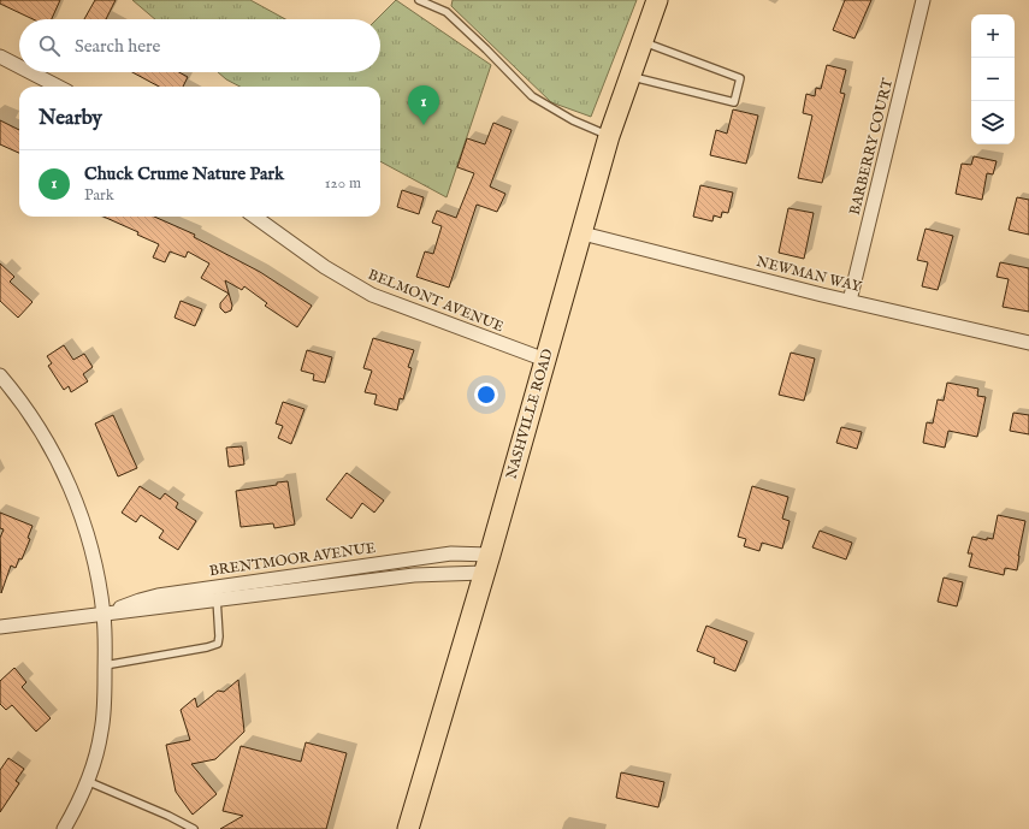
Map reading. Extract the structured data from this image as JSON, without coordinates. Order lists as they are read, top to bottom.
{
  "streets": {
    "main road": ["NASHVILLE ROAD"],
    "street": [
      "BARBERRY COURT",
      "NEWMAN WAY",
      "BELMONT AVENUE",
      "BRENTMOOR AVENUE"
    ]
  },
  "crossings": [
    ["BARBERRY COURT", "NEWMAN WAY"],
    ["NEWMAN WAY", "NASHVILLE ROAD"],
    ["BELMONT AVENUE", "NASHVILLE ROAD"],
    ["NASHVILLE ROAD", "BRENTMOOR AVENUE"]
  ],
  "page": {
    "map_buttons": ["+", "−"],
    "search": "Search here",
    "pins": "1",
    "heading": "Nearby",
    "list": [
      {
        "mark": "1",
        "name": "Chuck Crume Nature Park",
        "note": "Park",
        "value": "120 m"
      }
    ]
  }
}
